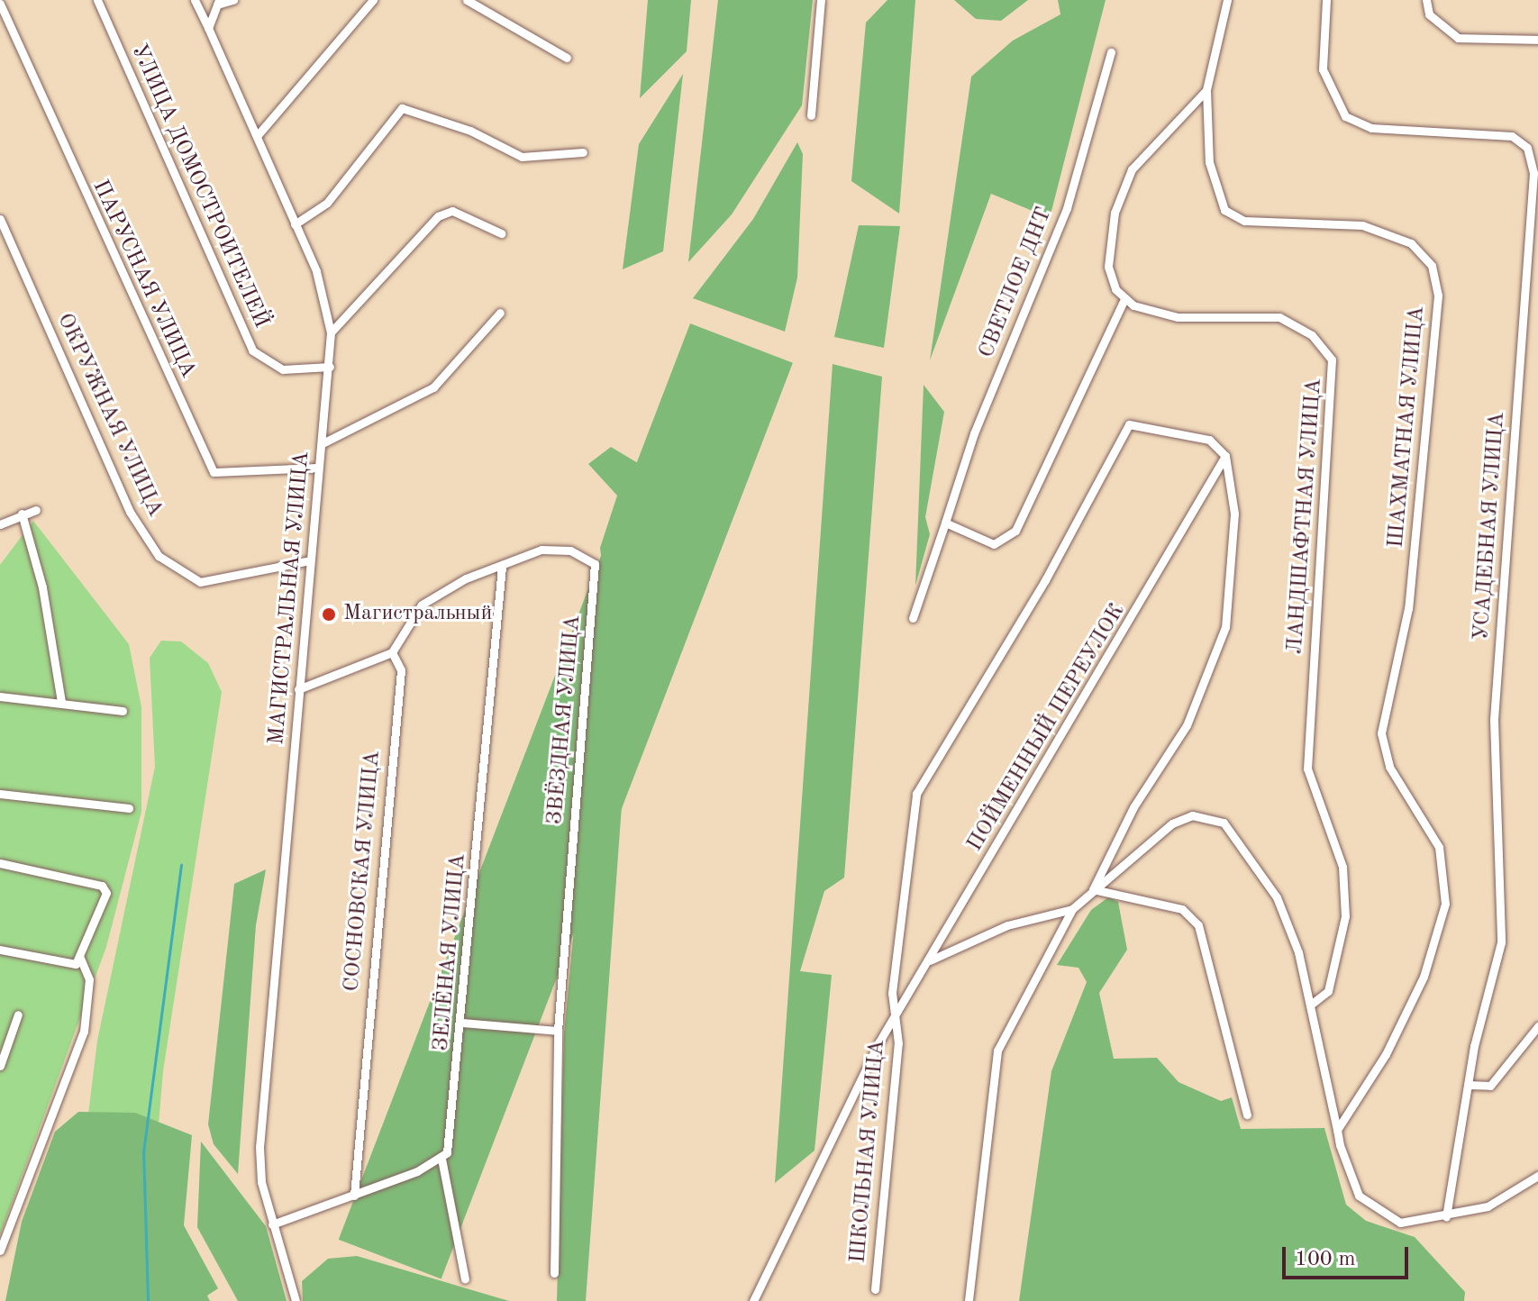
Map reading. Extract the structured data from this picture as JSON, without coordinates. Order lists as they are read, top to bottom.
{
  "streets": {
    "street": [
      "УЛИЦА ДОМОСТРОИТЕЛЕЙ",
      "ПАРУСНАЯ УЛИЦА",
      "СВЕТЛОЕ ДНТ",
      "ОКРУЖНАЯ УЛИЦА",
      "ШАХМАТНАЯ УЛИЦА",
      "ЛАНДШАФТНАЯ УЛИЦА",
      "УСАДЕБНАЯ УЛИЦА",
      "МАГИСТРАЛЬНАЯ УЛИЦА",
      "ЗВЁЗДНАЯ УЛИЦА",
      "ПОЙМЕННЫЙ ПЕРЕУЛОК",
      "СОСНОВСКАЯ УЛИЦА",
      "ЗЕЛЁНАЯ УЛИЦА",
      "ШКОЛЬНАЯ УЛИЦА"
    ]
  },
  "crossings": [
    ["УЛИЦА ДОМОСТРОИТЕЛЕЙ", "МАГИСТРАЛЬНАЯ УЛИЦА"],
    ["ПАРУСНАЯ УЛИЦА", "МАГИСТРАЛЬНАЯ УЛИЦА"],
    ["ОКРУЖНАЯ УЛИЦА", "МАГИСТРАЛЬНАЯ УЛИЦА"],
    ["ЗВЁЗДНАЯ УЛИЦА", "СОСНОВСКАЯ УЛИЦА"],
    ["ЗВЁЗДНАЯ УЛИЦА", "ЗЕЛЁНАЯ УЛИЦА"],
    ["ПОЙМЕННЫЙ ПЕРЕУЛОК", "ШКОЛЬНАЯ УЛИЦА"]
  ],
  "places": ["Магистральный"],
  "scale_bar": "100 m"
}
